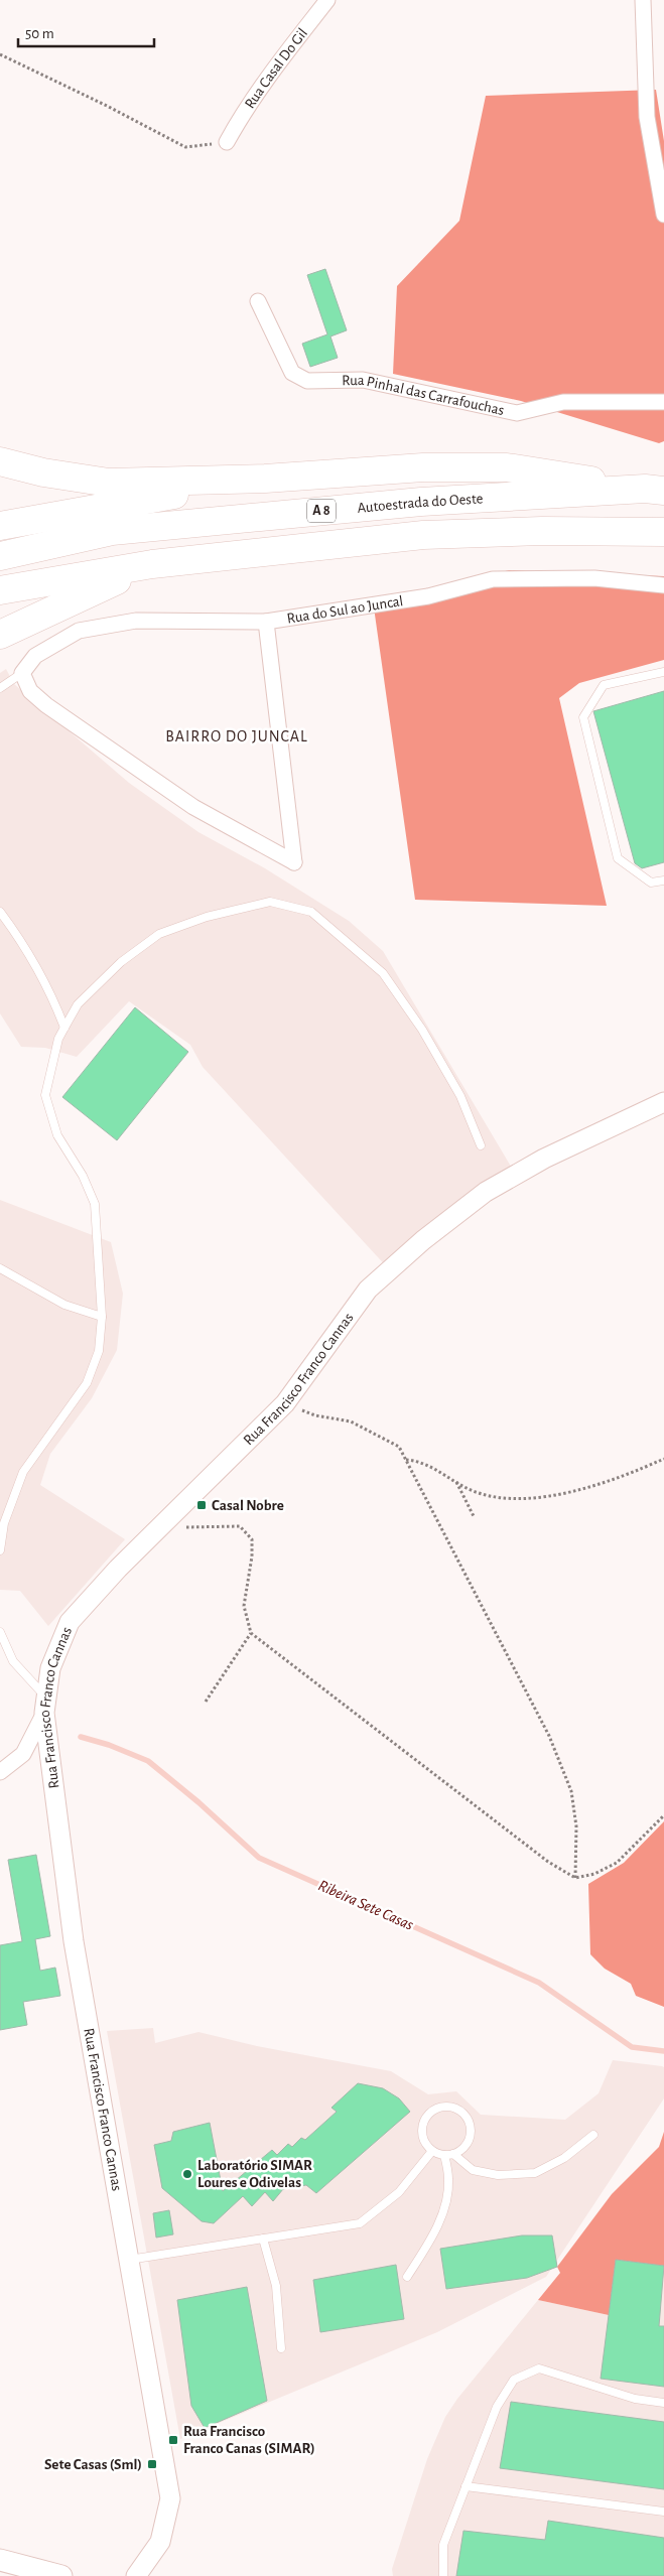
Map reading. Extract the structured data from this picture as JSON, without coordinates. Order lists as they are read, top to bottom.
{
  "streets": {
    "highway": ["Autoestrada do Oeste", "A 8"],
    "street": [
      "Rua Casal Do Gil",
      "Rua Pinhal das Carrafouchas",
      "Rua do Sul ao Juncal",
      "Rua Francisco Franco Cannas"
    ]
  },
  "districts": ["BAIRRO DO JUNCAL"],
  "water": ["Ribeira Sete Casas"],
  "places": {
    "transit": ["Casal Nobre", "Rua Francisco Franco Canas (SIMAR)", "Sete Casas (Sml)"],
    "other": ["Laboratório SIMAR Loures e Odivelas"]
  },
  "scale_bar": "50 m"
}
